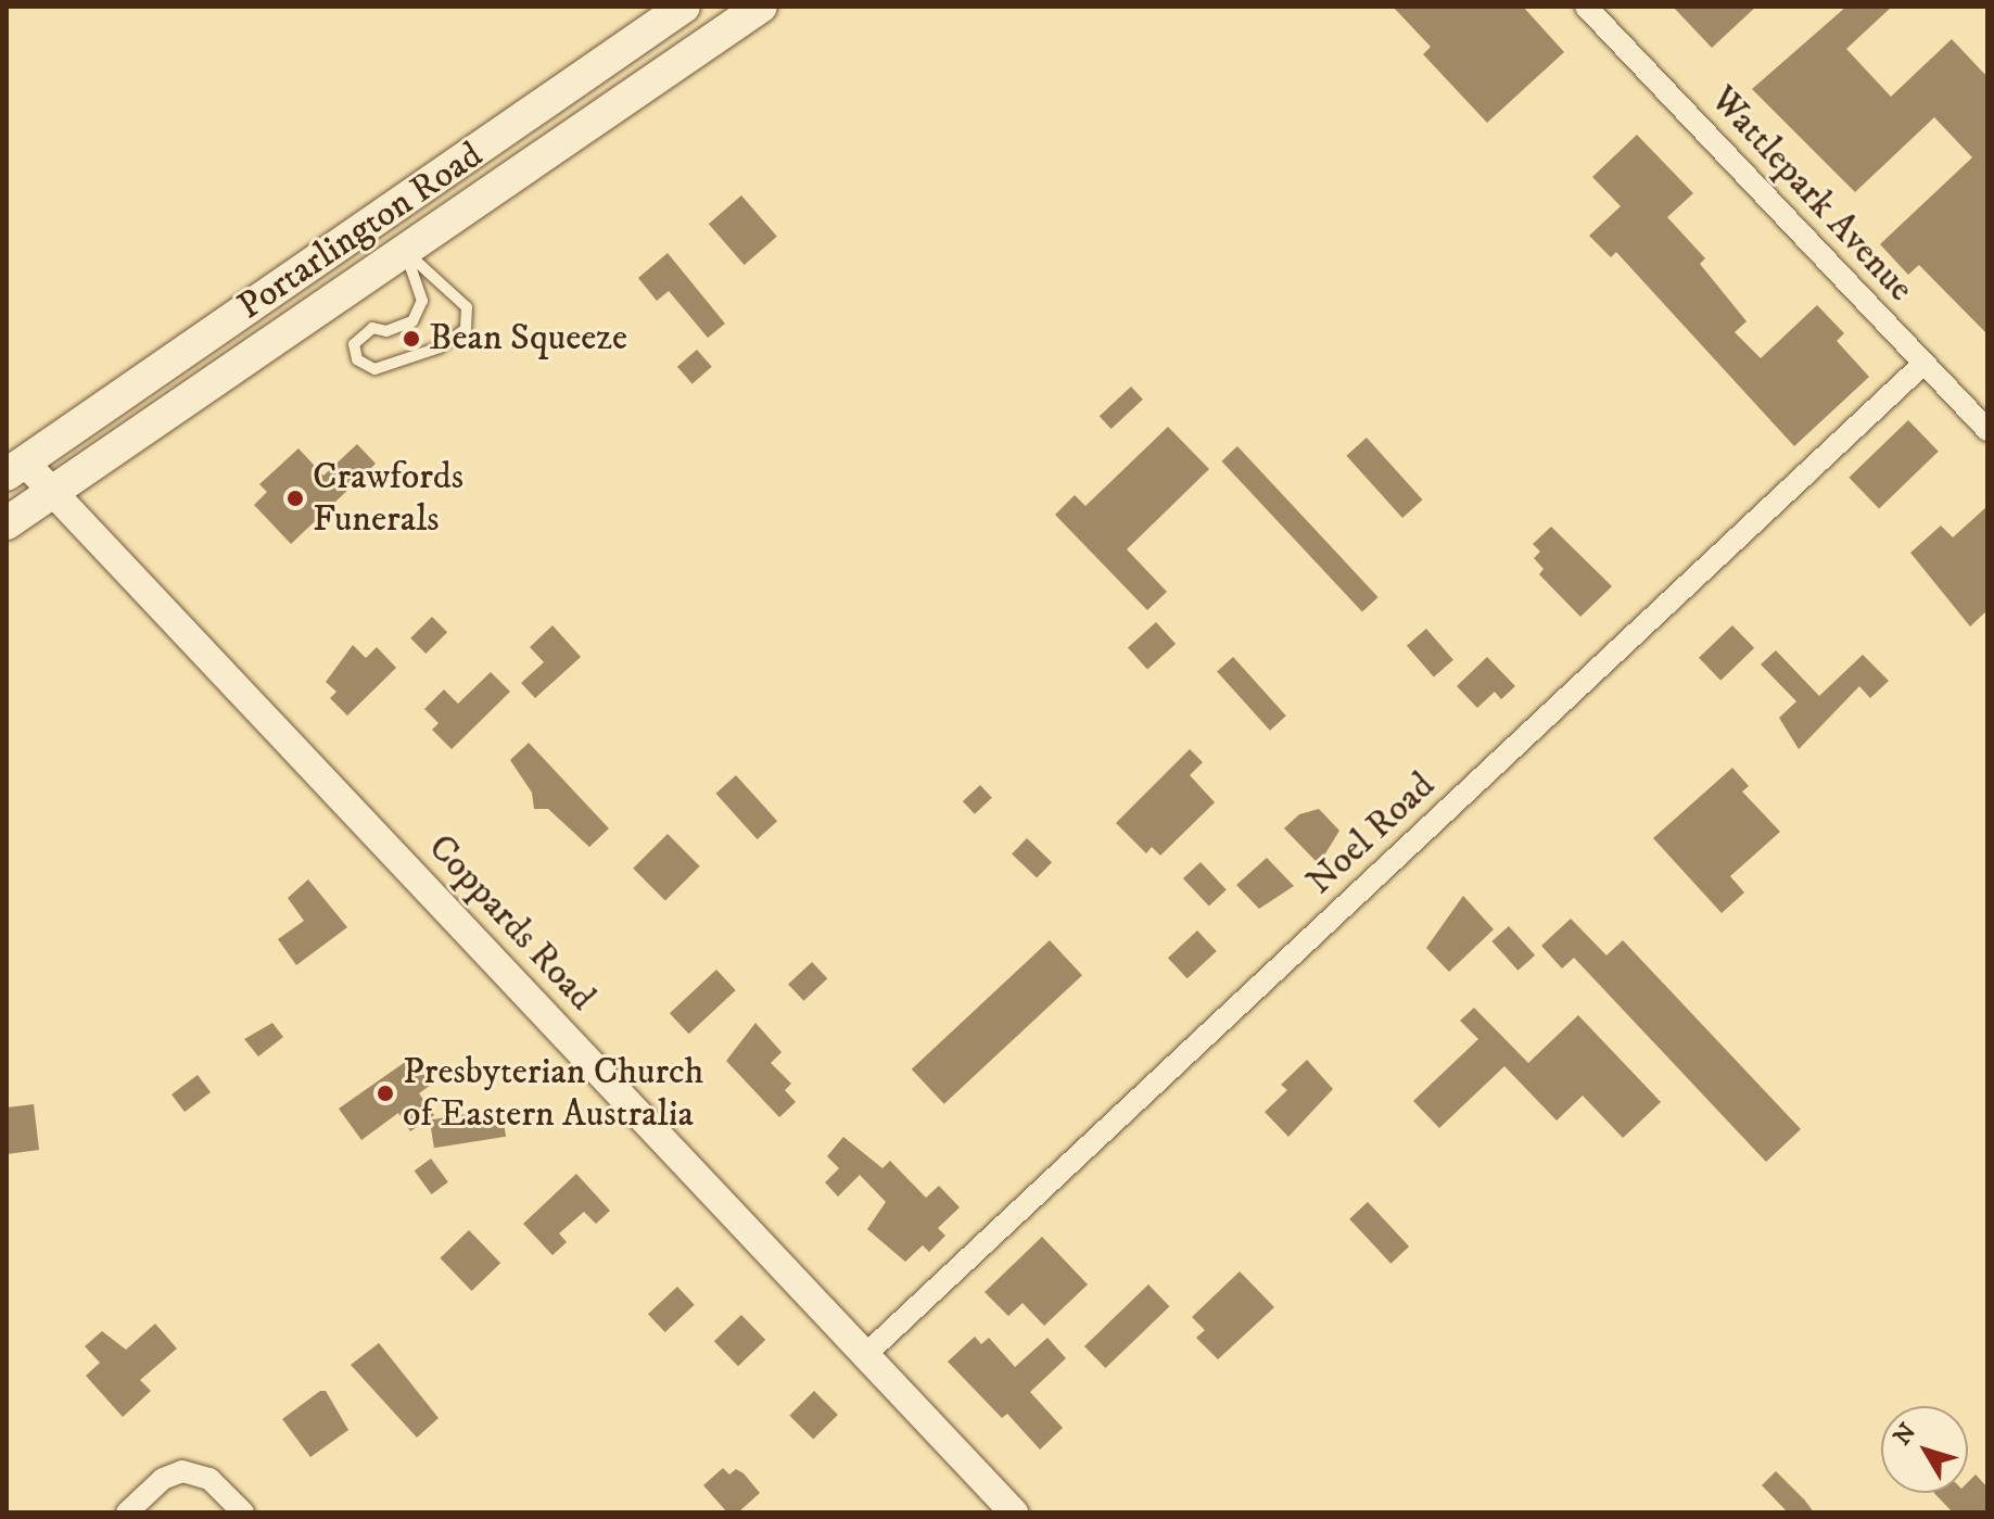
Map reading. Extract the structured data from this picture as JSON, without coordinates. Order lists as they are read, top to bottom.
{
  "streets": {
    "main road": ["Portarlington Road"],
    "street": ["Wattlepark Avenue", "Noel Road", "Coppards Road"]
  },
  "crossings": [
    ["Wattlepark Avenue", "Noel Road"],
    ["Portarlington Road", "Coppards Road"],
    ["Noel Road", "Coppards Road"]
  ],
  "places": ["Bean Squeeze", "Crawfords Funerals", "Presbyterian Church of Eastern Australia"],
  "north": "top left"
}
